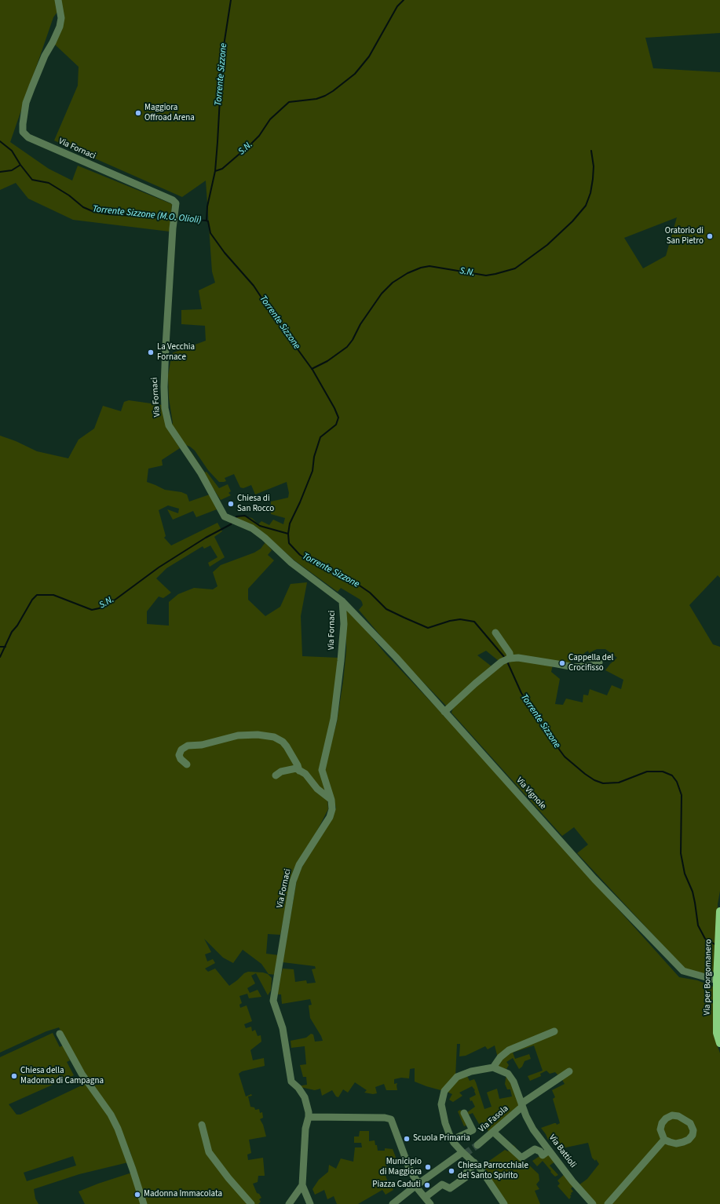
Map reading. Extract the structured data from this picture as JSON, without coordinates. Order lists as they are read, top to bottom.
{
  "streets": {
    "main road": ["Via per Borgomanero"],
    "street": [
      "Via Fornaci",
      "Via Vignole",
      "Via Fasola",
      "Via Battioli"
    ]
  },
  "crossings": [
    ["Via Fornaci", "Via Vignole"],
    ["Via Vignole", "Via per Borgomanero"],
    ["Via Fasola", "Via Battioli"]
  ],
  "water": ["Torrente Sizzone", "S.N.", "Torrente Sizzone (M.O. Olioli)"],
  "places": [
    "Maggiora Offroad Arena",
    "Oratorio di San Pietro",
    "La Vecchia Fornace",
    "Chiesa di San Rocco",
    "Cappella del Crocifisso",
    "Chiesa della Madonna di Campagna",
    "Scuola Primaria",
    "Municipio di Maggiora",
    "Chiesa Parrocchiale del Santo Spirito",
    "Piazza Caduti",
    "Madonna Immacolata"
  ]
}
